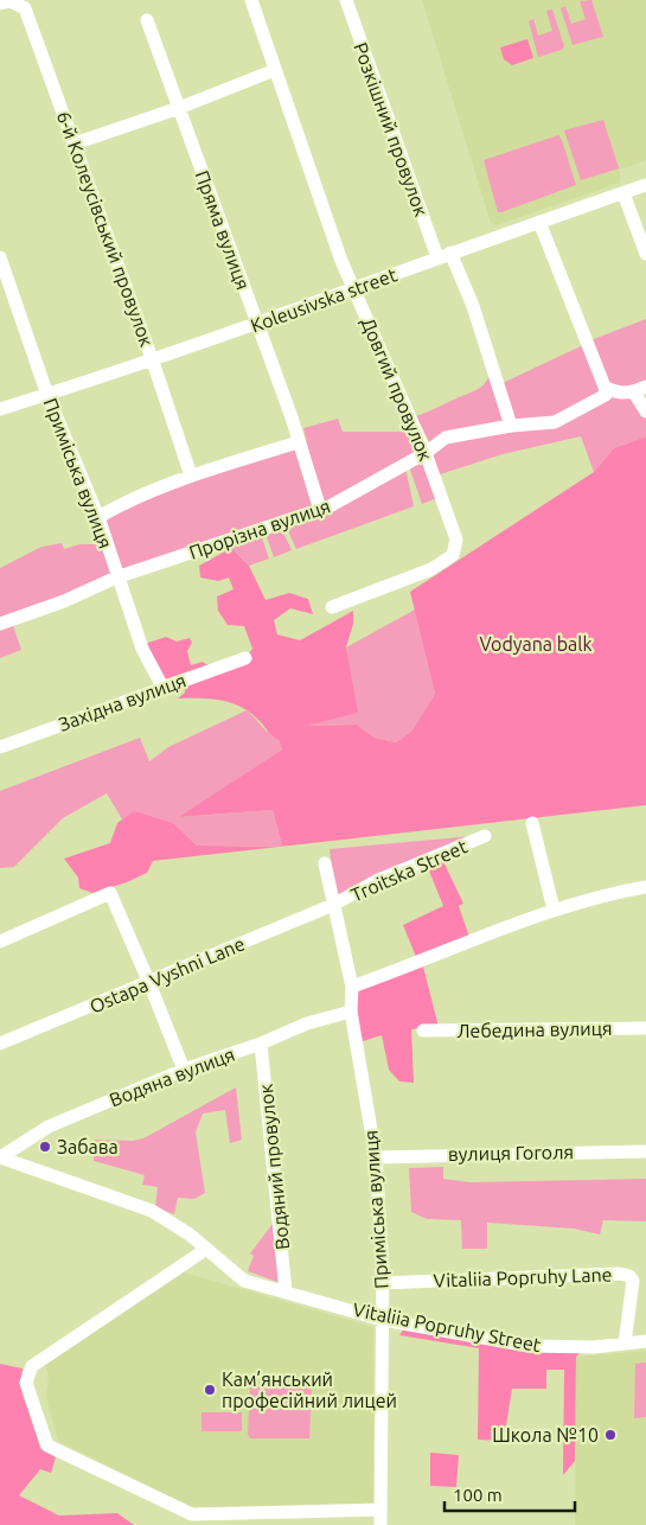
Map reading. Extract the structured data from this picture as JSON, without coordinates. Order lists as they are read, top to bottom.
{
  "streets": {
    "street": [
      "Розкішний провулок",
      "6-й Колеусівський провулок",
      "Пряма вулиця",
      "Koleusivska street",
      "Довгий провулок",
      "Приміська вулиця",
      "Прорізна вулиця",
      "Західна вулиця",
      "Troitska Street",
      "Ostapa Vyshni Lane",
      "Лебедина вулиця",
      "Водяна вулиця",
      "вулиця Гоголя",
      "Водяний провулок",
      "Vitaliia Popruhy Lane",
      "Vitaliia Popruhy Street"
    ]
  },
  "crossings": [
    ["Розкішний провулок", "Koleusivska street"],
    ["6-й Колеусівський провулок", "Koleusivska street"],
    ["Пряма вулиця", "Koleusivska street"],
    ["Пряма вулиця", "Прорізна вулиця"],
    ["Koleusivska street", "Довгий провулок"],
    ["Koleusivska street", "Приміська вулиця"],
    ["Довгий провулок", "Прорізна вулиця"],
    ["Приміська вулиця", "Прорізна вулиця"],
    ["Приміська вулиця", "Західна вулиця"],
    ["Приміська вулиця", "Troitska Street"],
    ["Приміська вулиця", "Ostapa Vyshni Lane"],
    ["Приміська вулиця", "Водяна вулиця"],
    ["Приміська вулиця", "вулиця Гоголя"],
    ["Приміська вулиця", "Vitaliia Popruhy Lane"],
    ["Приміська вулиця", "Vitaliia Popruhy Street"],
    ["Troitska Street", "Ostapa Vyshni Lane"],
    ["Водяна вулиця", "Водяний провулок"],
    ["Водяна вулиця", "Vitaliia Popruhy Street"],
    ["Водяний провулок", "Vitaliia Popruhy Street"],
    ["Vitaliia Popruhy Lane", "Vitaliia Popruhy Street"]
  ],
  "parks": ["Vodyana balk"],
  "places": ["Забава", "Кам’янський професійний лицей", "Школа №10"],
  "scale_bar": "100 m"
}
